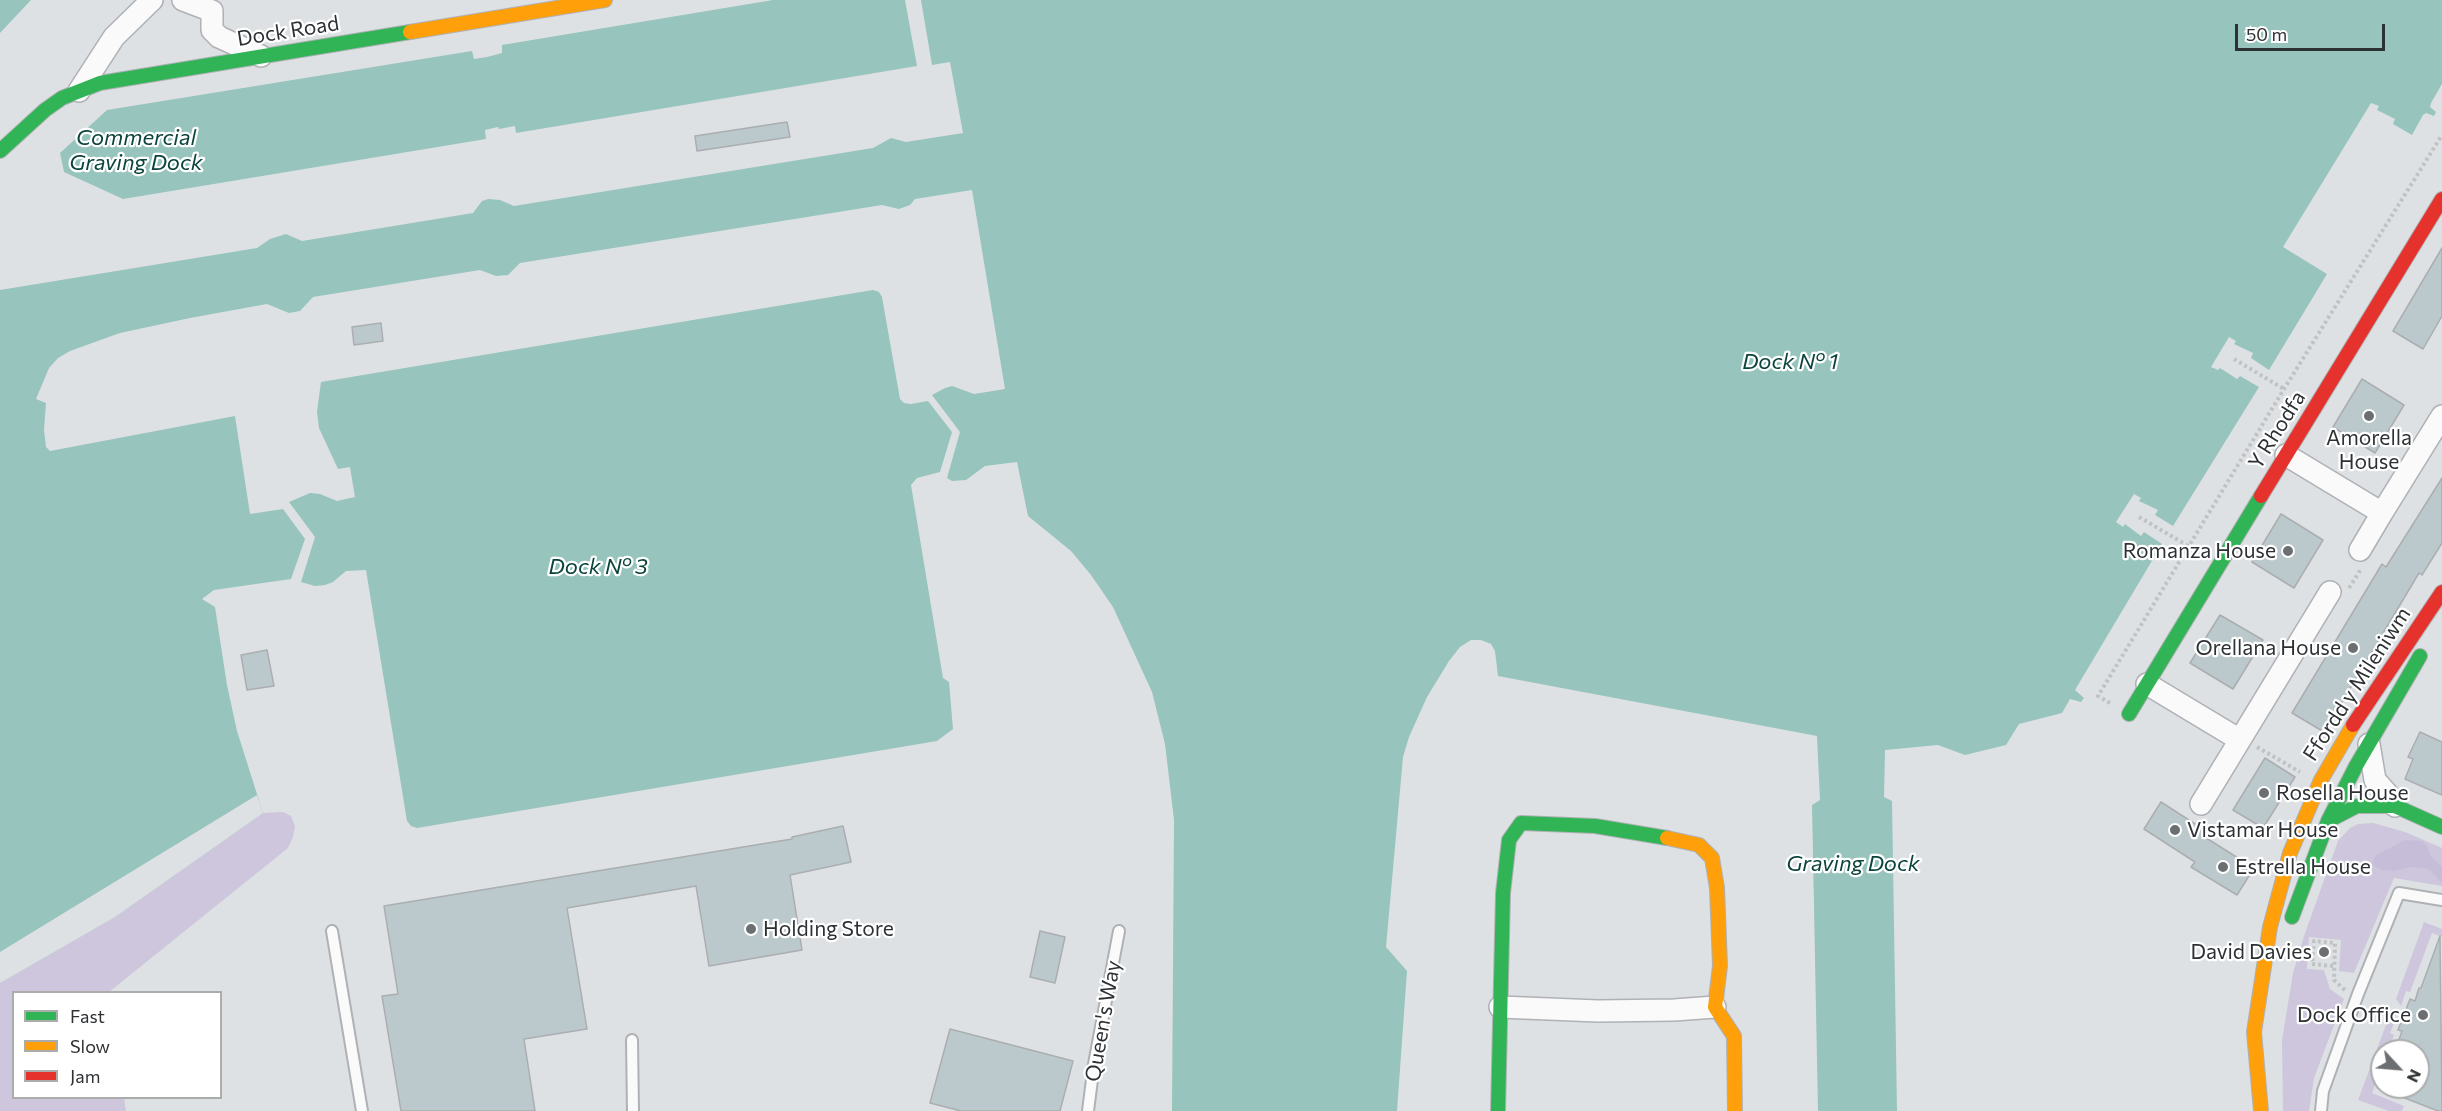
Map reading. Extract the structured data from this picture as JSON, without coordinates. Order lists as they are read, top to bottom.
{
  "streets": {
    "street": ["Dock Road", "Y Rhodfa", "Ffordd y Mileniwm"],
    "lane": ["Queen's Way"]
  },
  "water": [
    "Commercial Graving Dock",
    "Dock Nº 1",
    "Dock Nº 3",
    "Graving Dock"
  ],
  "places": [
    "Amorella House",
    "Romanza House",
    "Orellana House",
    "Rosella House",
    "Vistamar House",
    "Estrella House",
    "Holding Store",
    "David Davies",
    "Dock Office"
  ],
  "legend": ["Fast", "Slow", "Jam"],
  "scale_bar": "50 m",
  "north": "bottom right"
}
